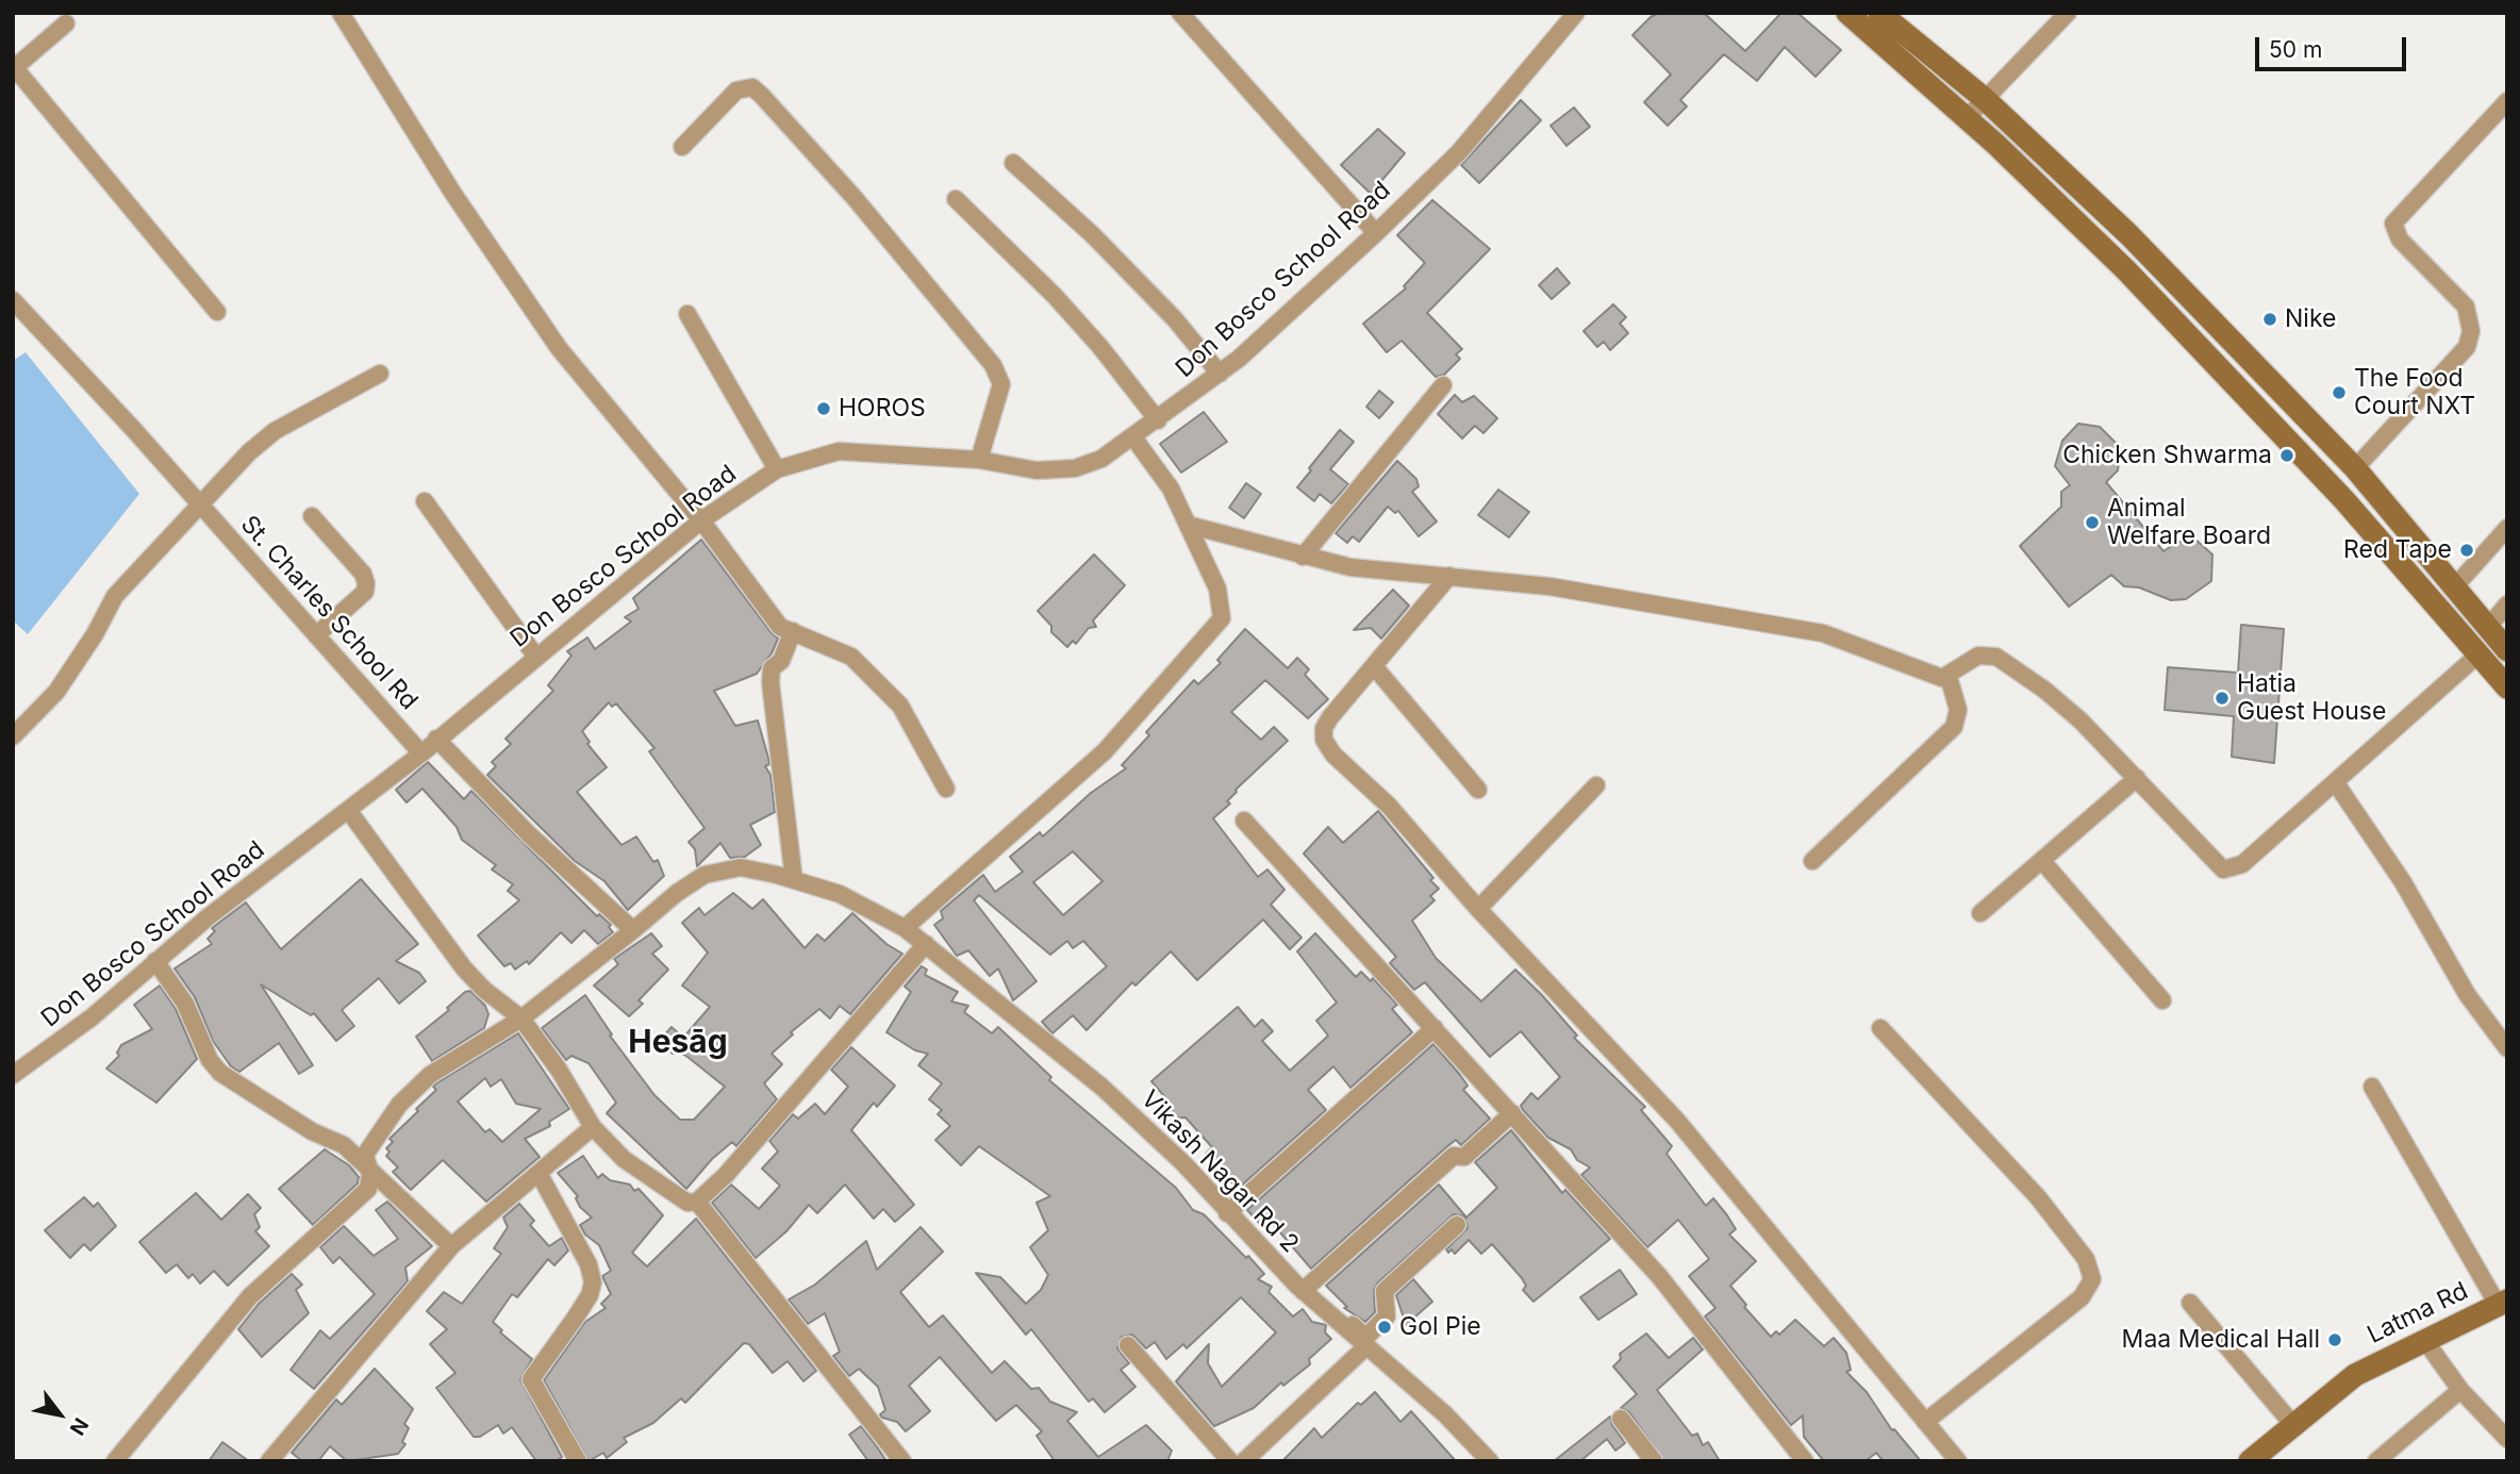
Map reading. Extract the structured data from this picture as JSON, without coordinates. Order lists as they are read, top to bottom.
{
  "streets": {
    "main road": ["Latma Rd"],
    "street": ["Don Bosco School Road", "St. Charles School Rd", "Vikash Nagar Rd 2"]
  },
  "crossings": [
    ["Don Bosco School Road", "St. Charles School Rd"]
  ],
  "districts": ["Hesāg"],
  "places": [
    "Nike",
    "The Food Court NXT",
    "HOROS",
    "Chicken Shwarma",
    "Animal Welfare Board",
    "Red Tape",
    "Hatia Guest House",
    "Gol Pie",
    "Maa Medical Hall"
  ],
  "scale_bar": "50 m",
  "north": "bottom right"
}
